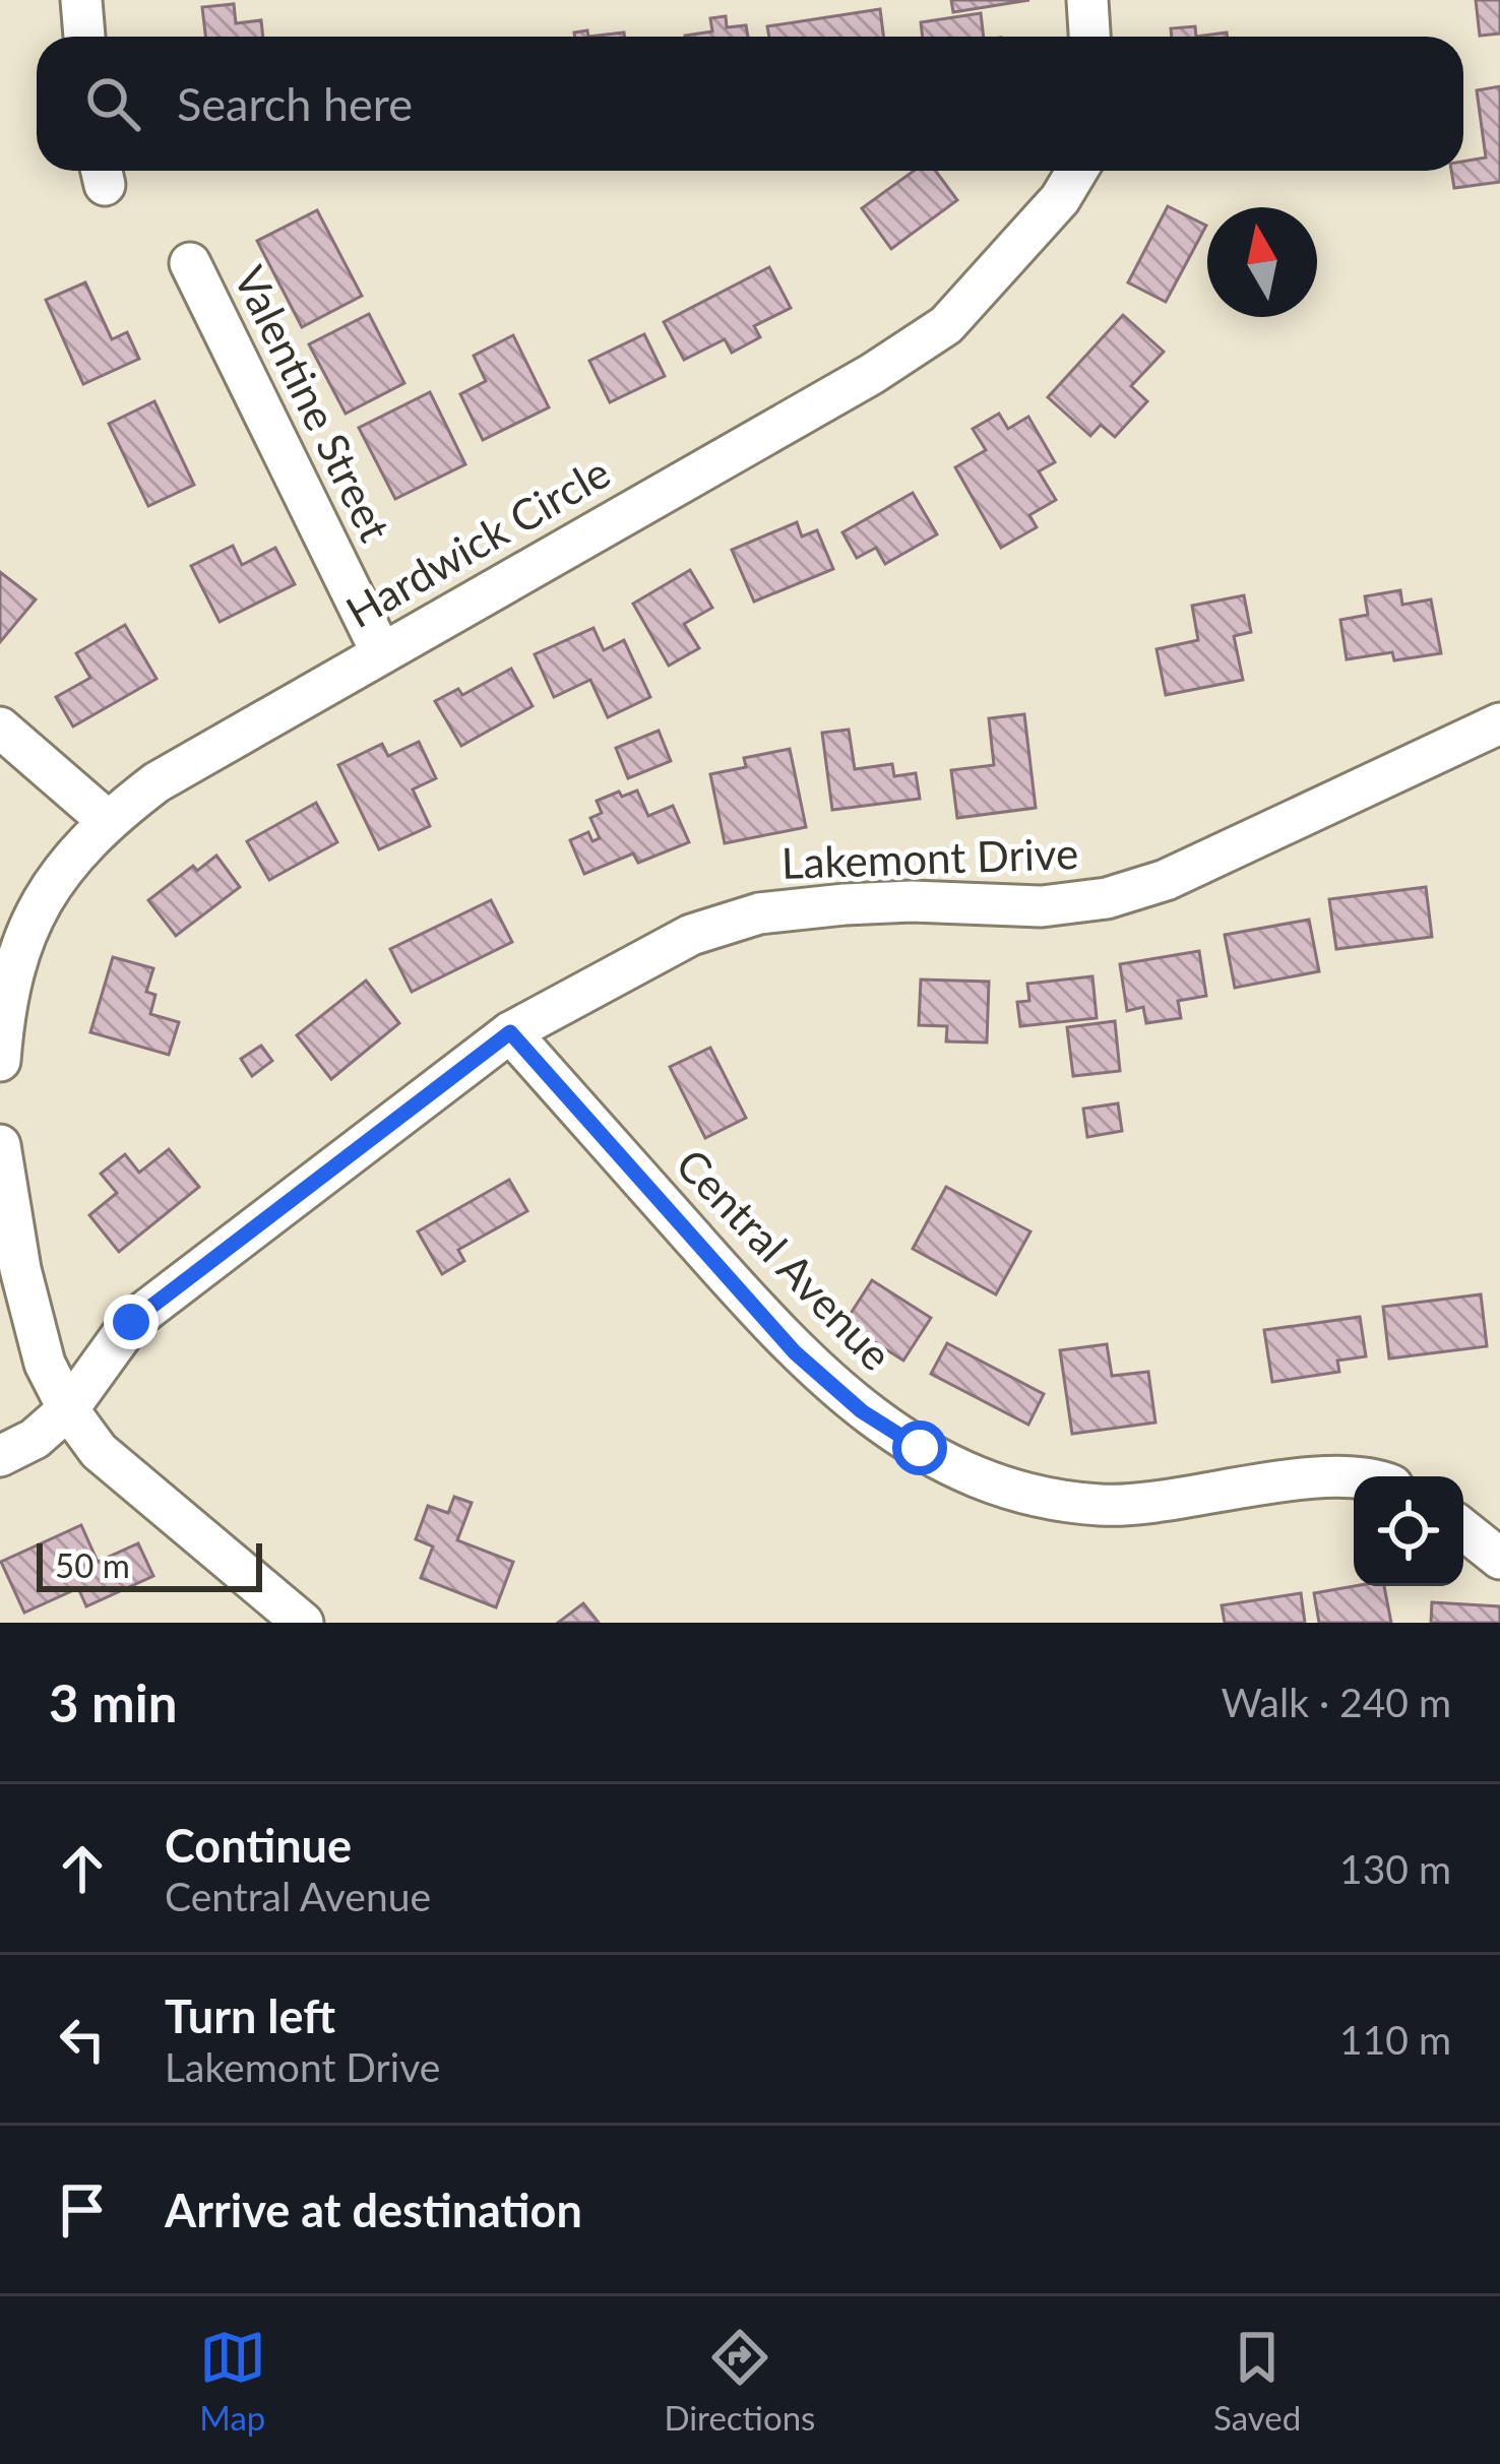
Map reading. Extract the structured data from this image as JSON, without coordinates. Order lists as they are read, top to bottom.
{
  "streets": {
    "street": [
      "Valentine Street",
      "Hardwick Circle",
      "Lakemont Drive",
      "Central Avenue"
    ]
  },
  "crossings": [
    ["Valentine Street", "Hardwick Circle"],
    ["Lakemont Drive", "Central Avenue"]
  ],
  "scale_bar": "50 m",
  "north": "top",
  "page": {
    "search": "Search here",
    "scale": "50 m",
    "heading": ["3 min", "Walk · 240 m"],
    "list": [
      ["Continue", "Central Avenue", "130 m"],
      ["Turn left", "Lakemont Drive", "110 m"],
      "Arrive at destination"
    ],
    "nav": ["Map", "Directions", "Saved"]
  }
}
